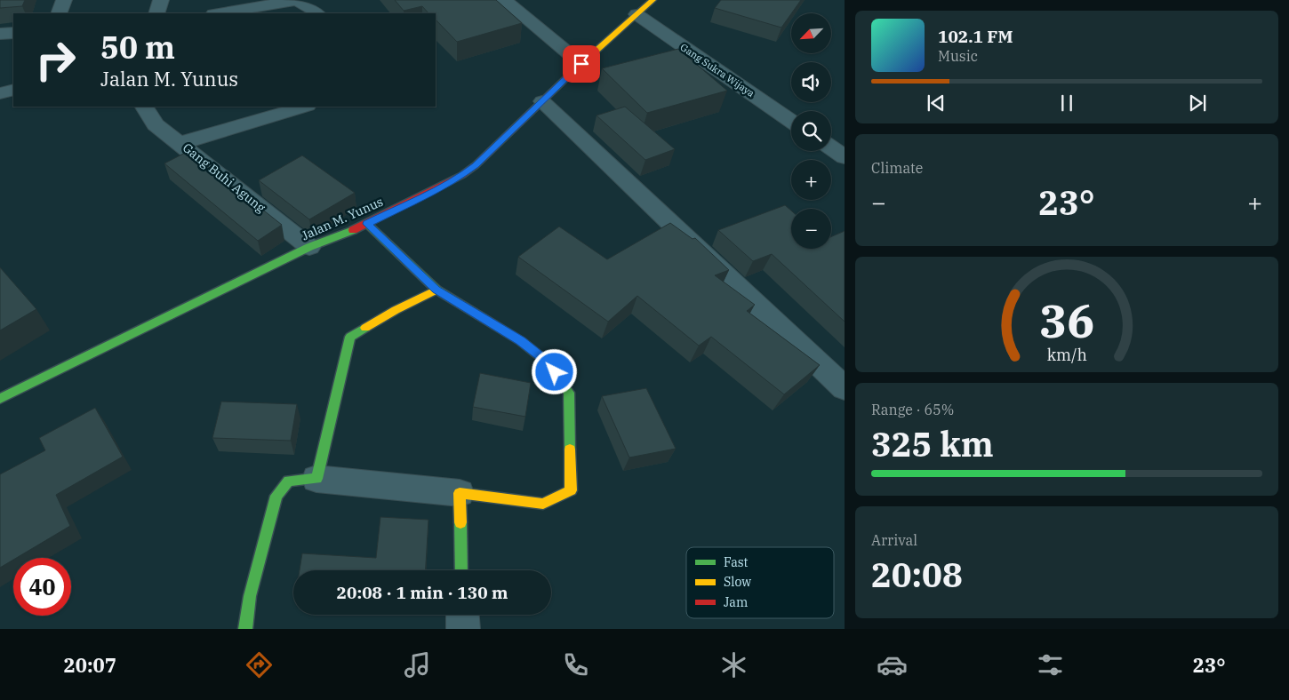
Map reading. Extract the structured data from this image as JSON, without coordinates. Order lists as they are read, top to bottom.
{
  "streets": {
    "street": ["Gang Sukra Wijaya", "Gang Buhi Agung", "Jalan M. Yunus"]
  },
  "crossings": [
    ["Gang Sukra Wijaya", "Jalan M. Yunus"],
    ["Gang Buhi Agung", "Jalan M. Yunus"]
  ],
  "legend": ["Fast", "Slow", "Jam"],
  "north": "bottom left",
  "page": {
    "map_buttons": ["+", "−"],
    "turn": ["50 m", "Jalan M. Yunus"],
    "song": ["102.1 FM", "Music"],
    "tile": [
      "Climate",
      ["Range · 65%", "325 km"],
      ["Arrival", "20:08"]
    ],
    "heat": ["−", "23°", "+"],
    "limit": "40",
    "trip": "20:08 · 1 min · 130 m",
    "tabs": ["20:07", "23°"],
    "gauge": ["36", "km/h"]
  }
}
